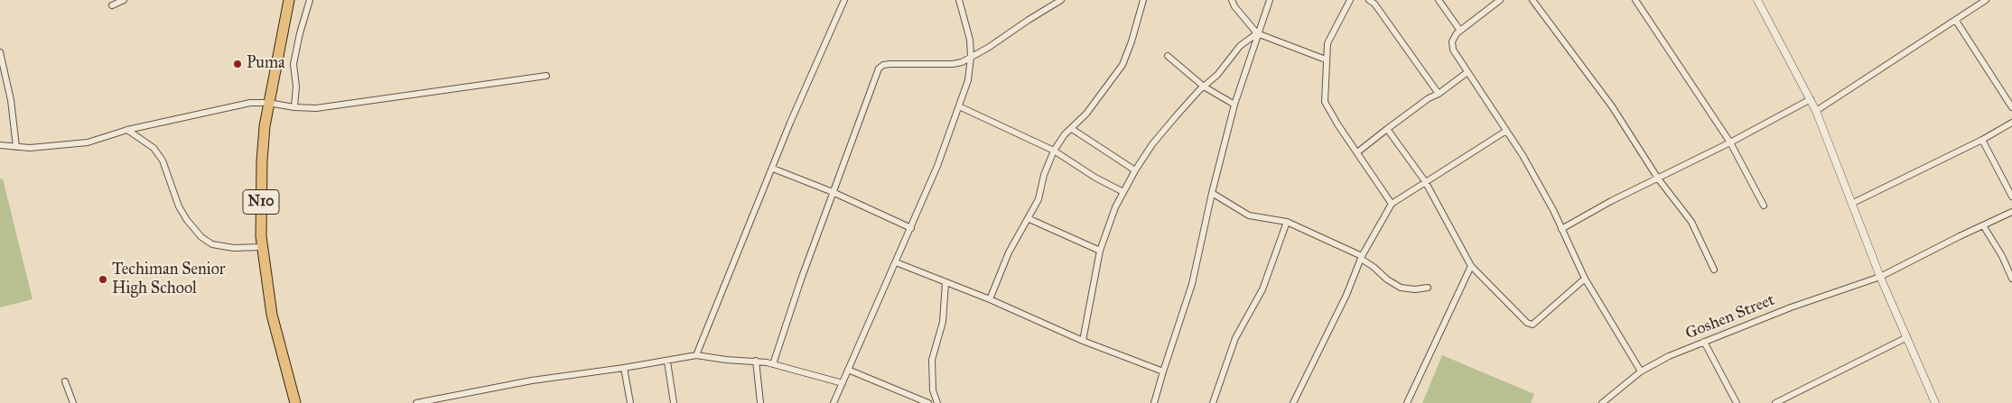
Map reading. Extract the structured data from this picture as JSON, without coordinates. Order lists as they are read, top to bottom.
{
  "streets": {
    "highway": ["N10"],
    "street": ["Goshen Street"]
  },
  "places": ["Puma", "Techiman Senior High School"]
}
